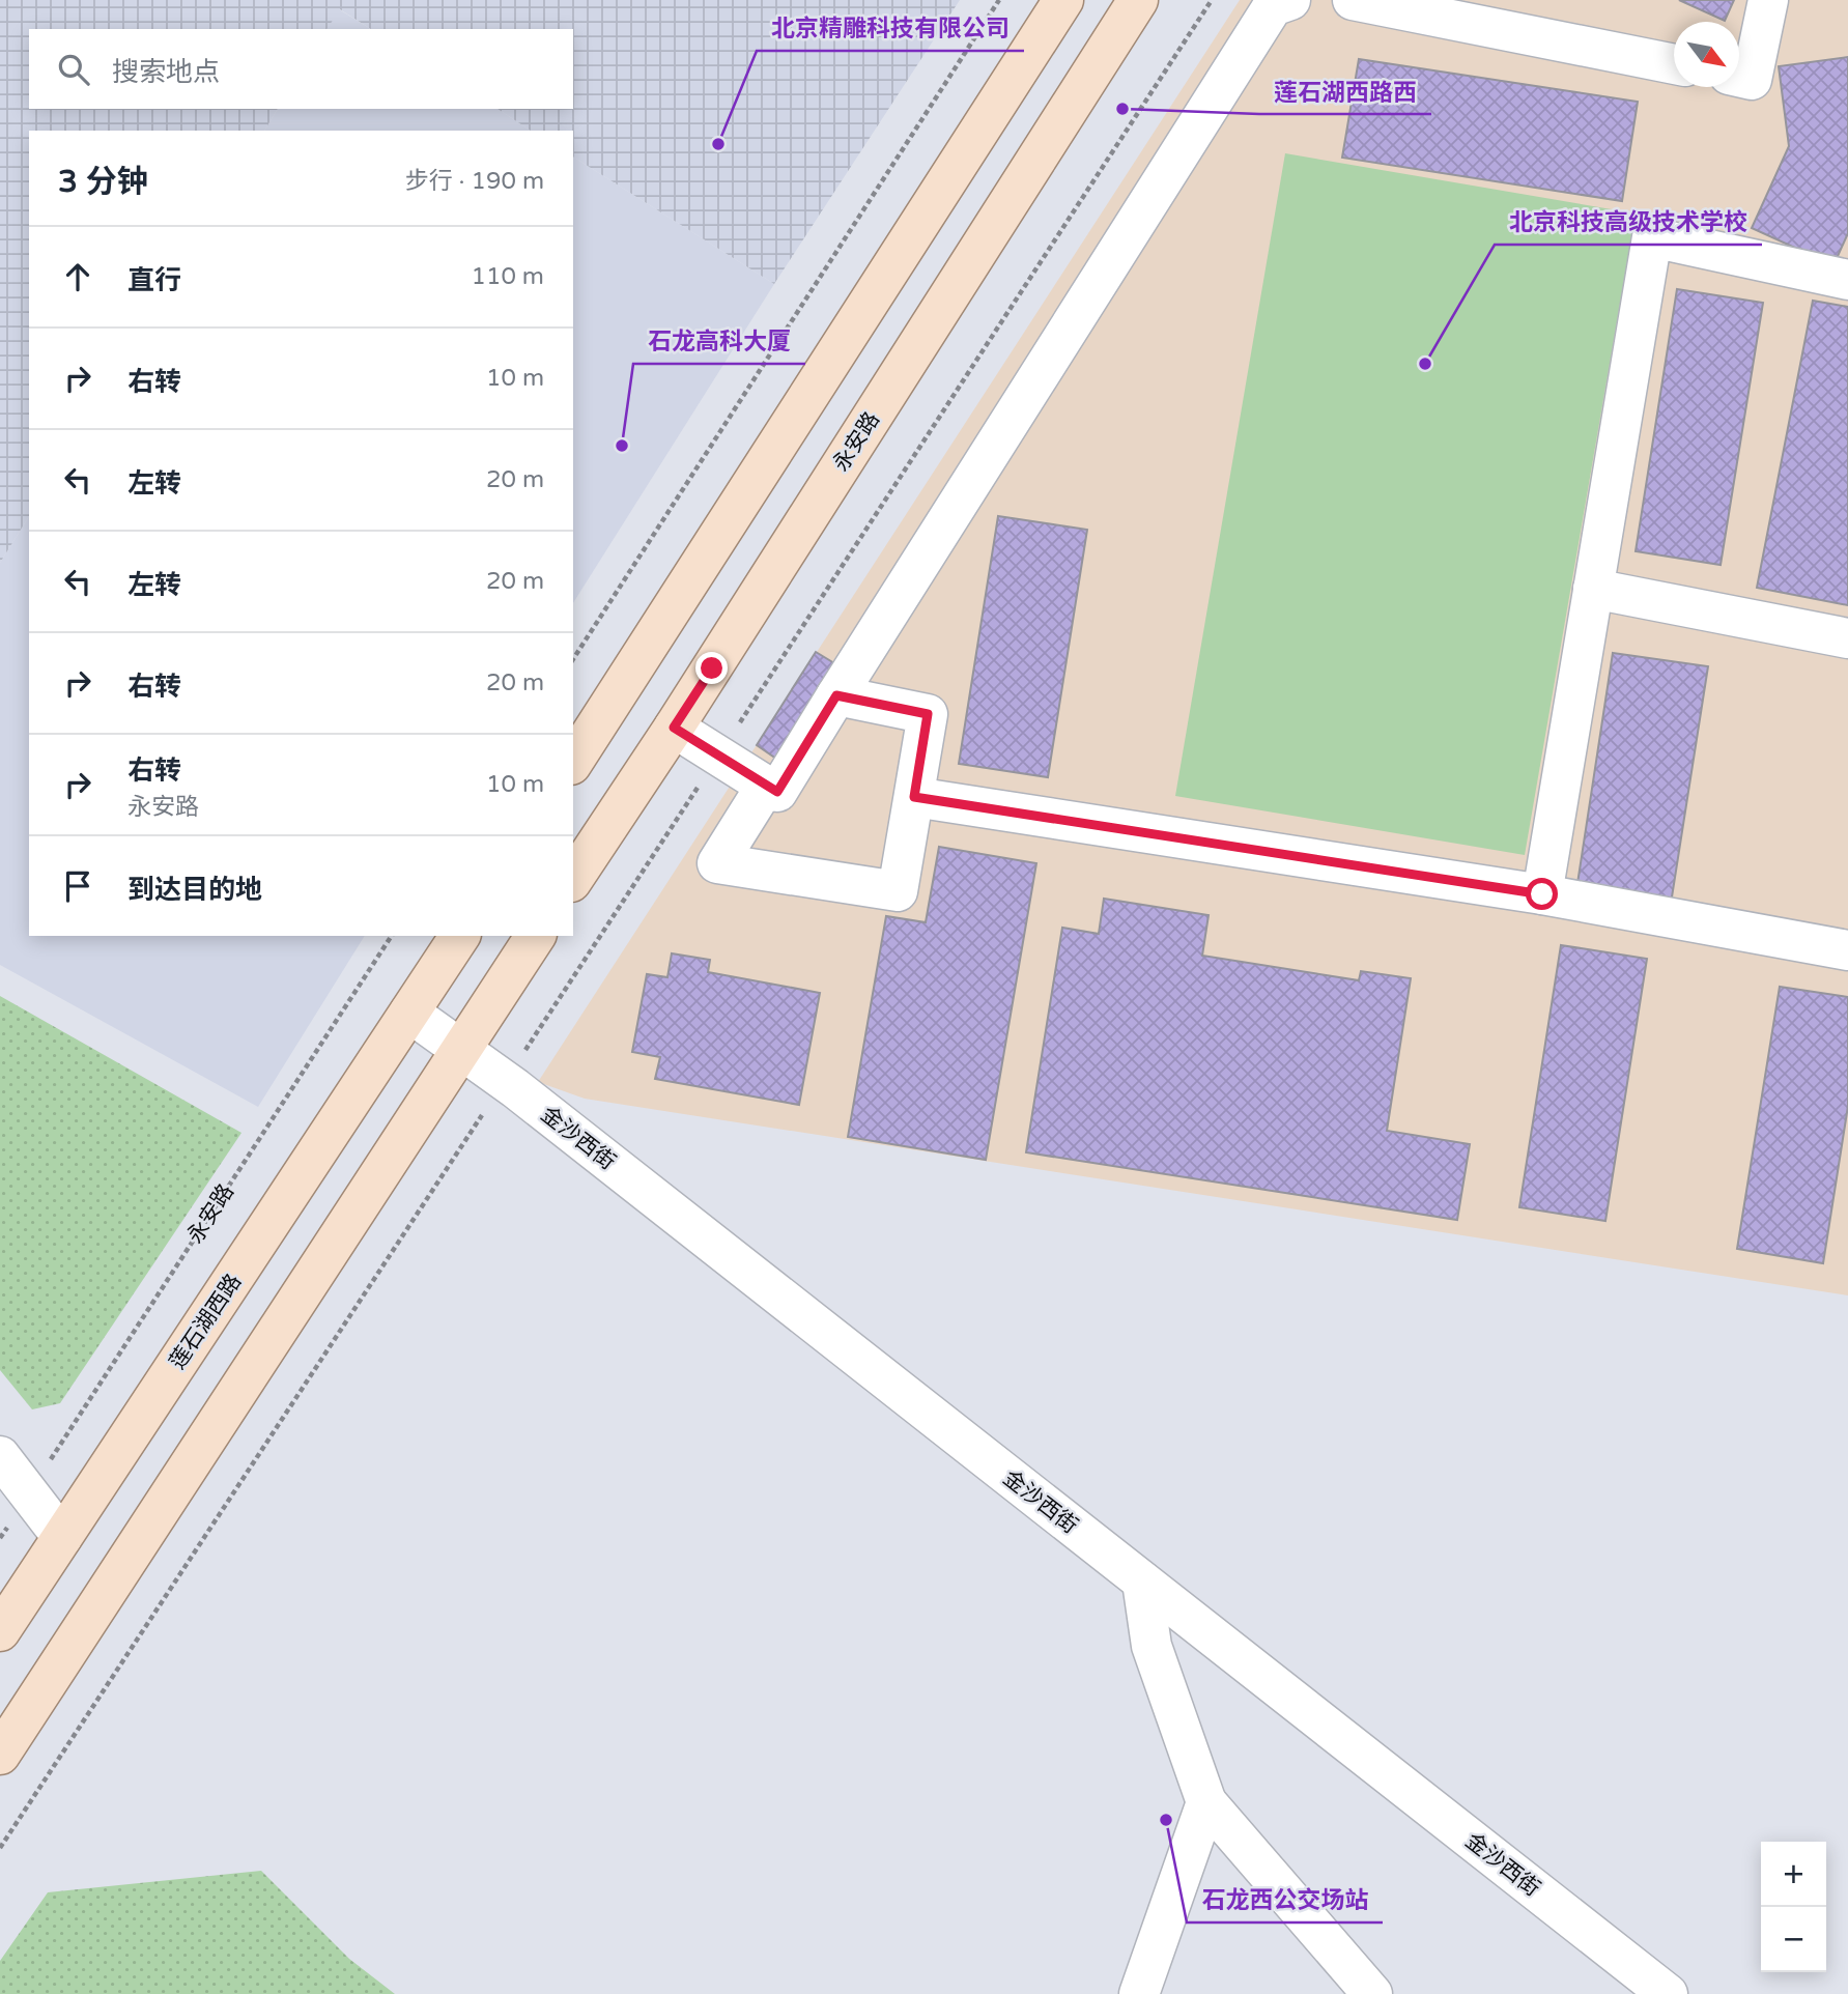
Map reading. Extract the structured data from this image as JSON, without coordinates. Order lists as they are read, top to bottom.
{
  "streets": {
    "main road": ["永安路", "莲石湖西路"],
    "street": ["金沙西街"]
  },
  "crossings": [
    ["金沙西街", "莲石湖西路"]
  ],
  "places": [
    "莲石湖西路西",
    "北京精雕科技有限公司",
    "北京科技高级技术学校",
    "石龙高科大厦",
    "石龙西公交场站"
  ],
  "north": "bottom right",
  "page": {
    "search": "搜索地点",
    "heading": ["3 分钟", "步行 · 190 m"],
    "list": [
      ["直行", "110 m"],
      ["右转", "10 m"],
      ["左转", "20 m"],
      ["左转", "20 m"],
      ["右转", "20 m"],
      ["右转", "永安路", "10 m"],
      "到达目的地"
    ],
    "map_buttons": ["+", "−"]
  }
}
